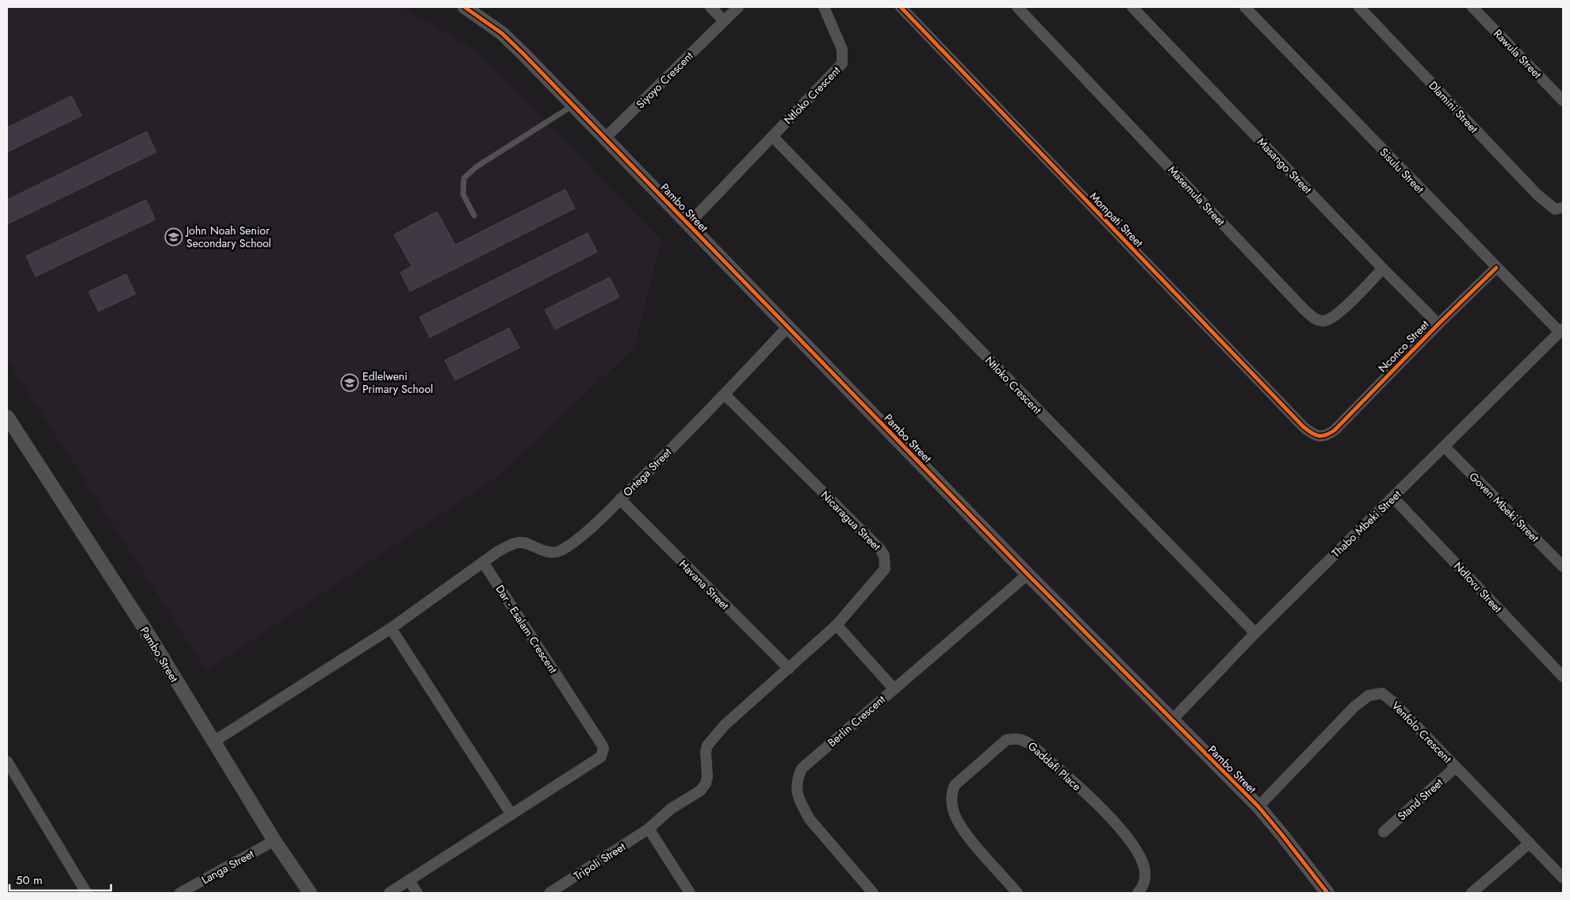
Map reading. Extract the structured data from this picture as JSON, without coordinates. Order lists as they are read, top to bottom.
{
  "streets": {
    "street": [
      "Rawula Street",
      "Siyoyo Crescent",
      "Ntloko Crescent",
      "Dlamini Street",
      "Masango Street",
      "Sisulu Street",
      "Masemula Street",
      "Pambo Street",
      "Mompati Street",
      "Nconco Street",
      "Ortega Street",
      "Goven Mbeki Street",
      "Nicaragua Street",
      "Thabo Mbeki Street",
      "Havana Street",
      "Ndlovu Street",
      "Dar - Esalam Crescent",
      "Berlin Crescent",
      "Venfolo Crescent",
      "Gaddafi Place",
      "Stand Street",
      "Tripoli Street",
      "Langa Street"
    ]
  },
  "crossings": [
    ["Siyoyo Crescent", "Pambo Street"],
    ["Ntloko Crescent", "Pambo Street"],
    ["Ntloko Crescent", "Thabo Mbeki Street"],
    ["Masango Street", "Masemula Street"],
    ["Masango Street", "Nconco Street"],
    ["Sisulu Street", "Nconco Street"],
    ["Sisulu Street", "Thabo Mbeki Street"],
    ["Pambo Street", "Ortega Street"],
    ["Pambo Street", "Thabo Mbeki Street"],
    ["Pambo Street", "Berlin Crescent"],
    ["Pambo Street", "Venfolo Crescent"],
    ["Pambo Street", "Langa Street"],
    ["Mompati Street", "Nconco Street"],
    ["Ortega Street", "Nicaragua Street"],
    ["Ortega Street", "Havana Street"],
    ["Ortega Street", "Dar - Esalam Crescent"],
    ["Goven Mbeki Street", "Thabo Mbeki Street"],
    ["Nicaragua Street", "Havana Street"],
    ["Nicaragua Street", "Tripoli Street"],
    ["Thabo Mbeki Street", "Ndlovu Street"],
    ["Havana Street", "Tripoli Street"],
    ["Venfolo Crescent", "Stand Street"]
  ],
  "places": {
    "school or university": ["John Noah Senior Secondary School", "Edlelweni Primary School"]
  },
  "scale_bar": "50 m"
}
